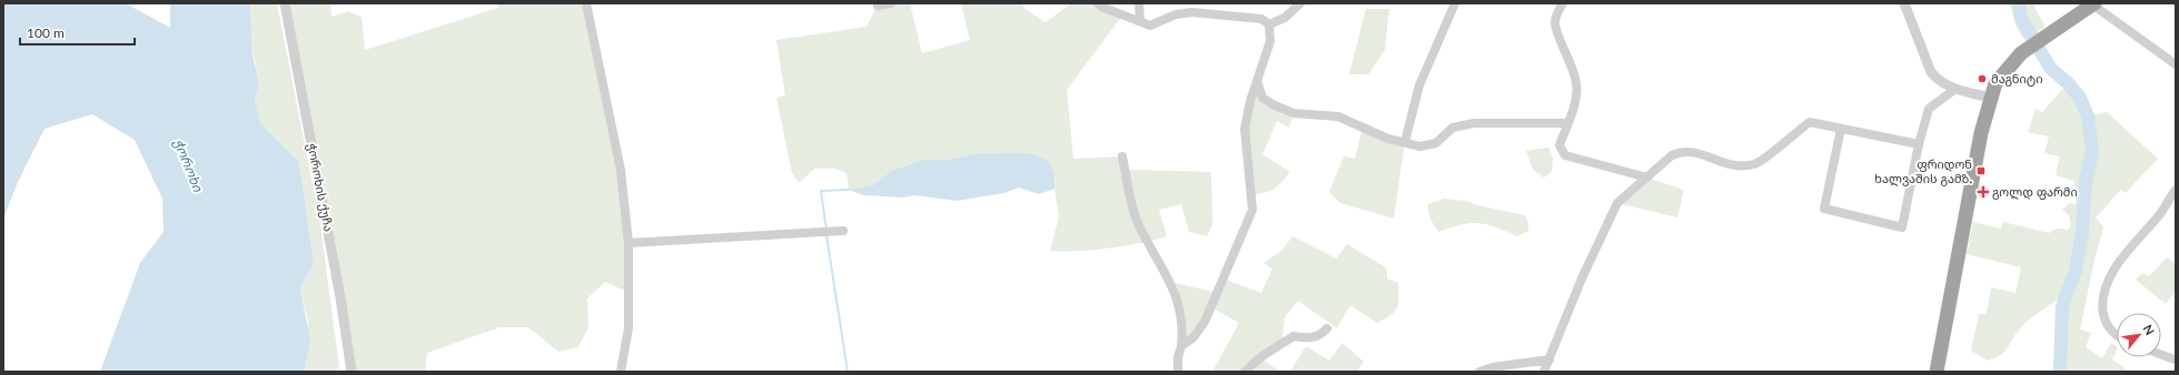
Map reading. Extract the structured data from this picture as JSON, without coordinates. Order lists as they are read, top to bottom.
{
  "streets": {
    "street": ["ჭოროხის ქუჩა"]
  },
  "water": ["ჭოროხი"],
  "places": {
    "other": ["მაგნიტი"],
    "transit": ["ფრიდონ ხალვაშის გამზ."],
    "health": ["გოლდ ფარმი"]
  },
  "scale_bar": "100 m",
  "north": "top right"
}
